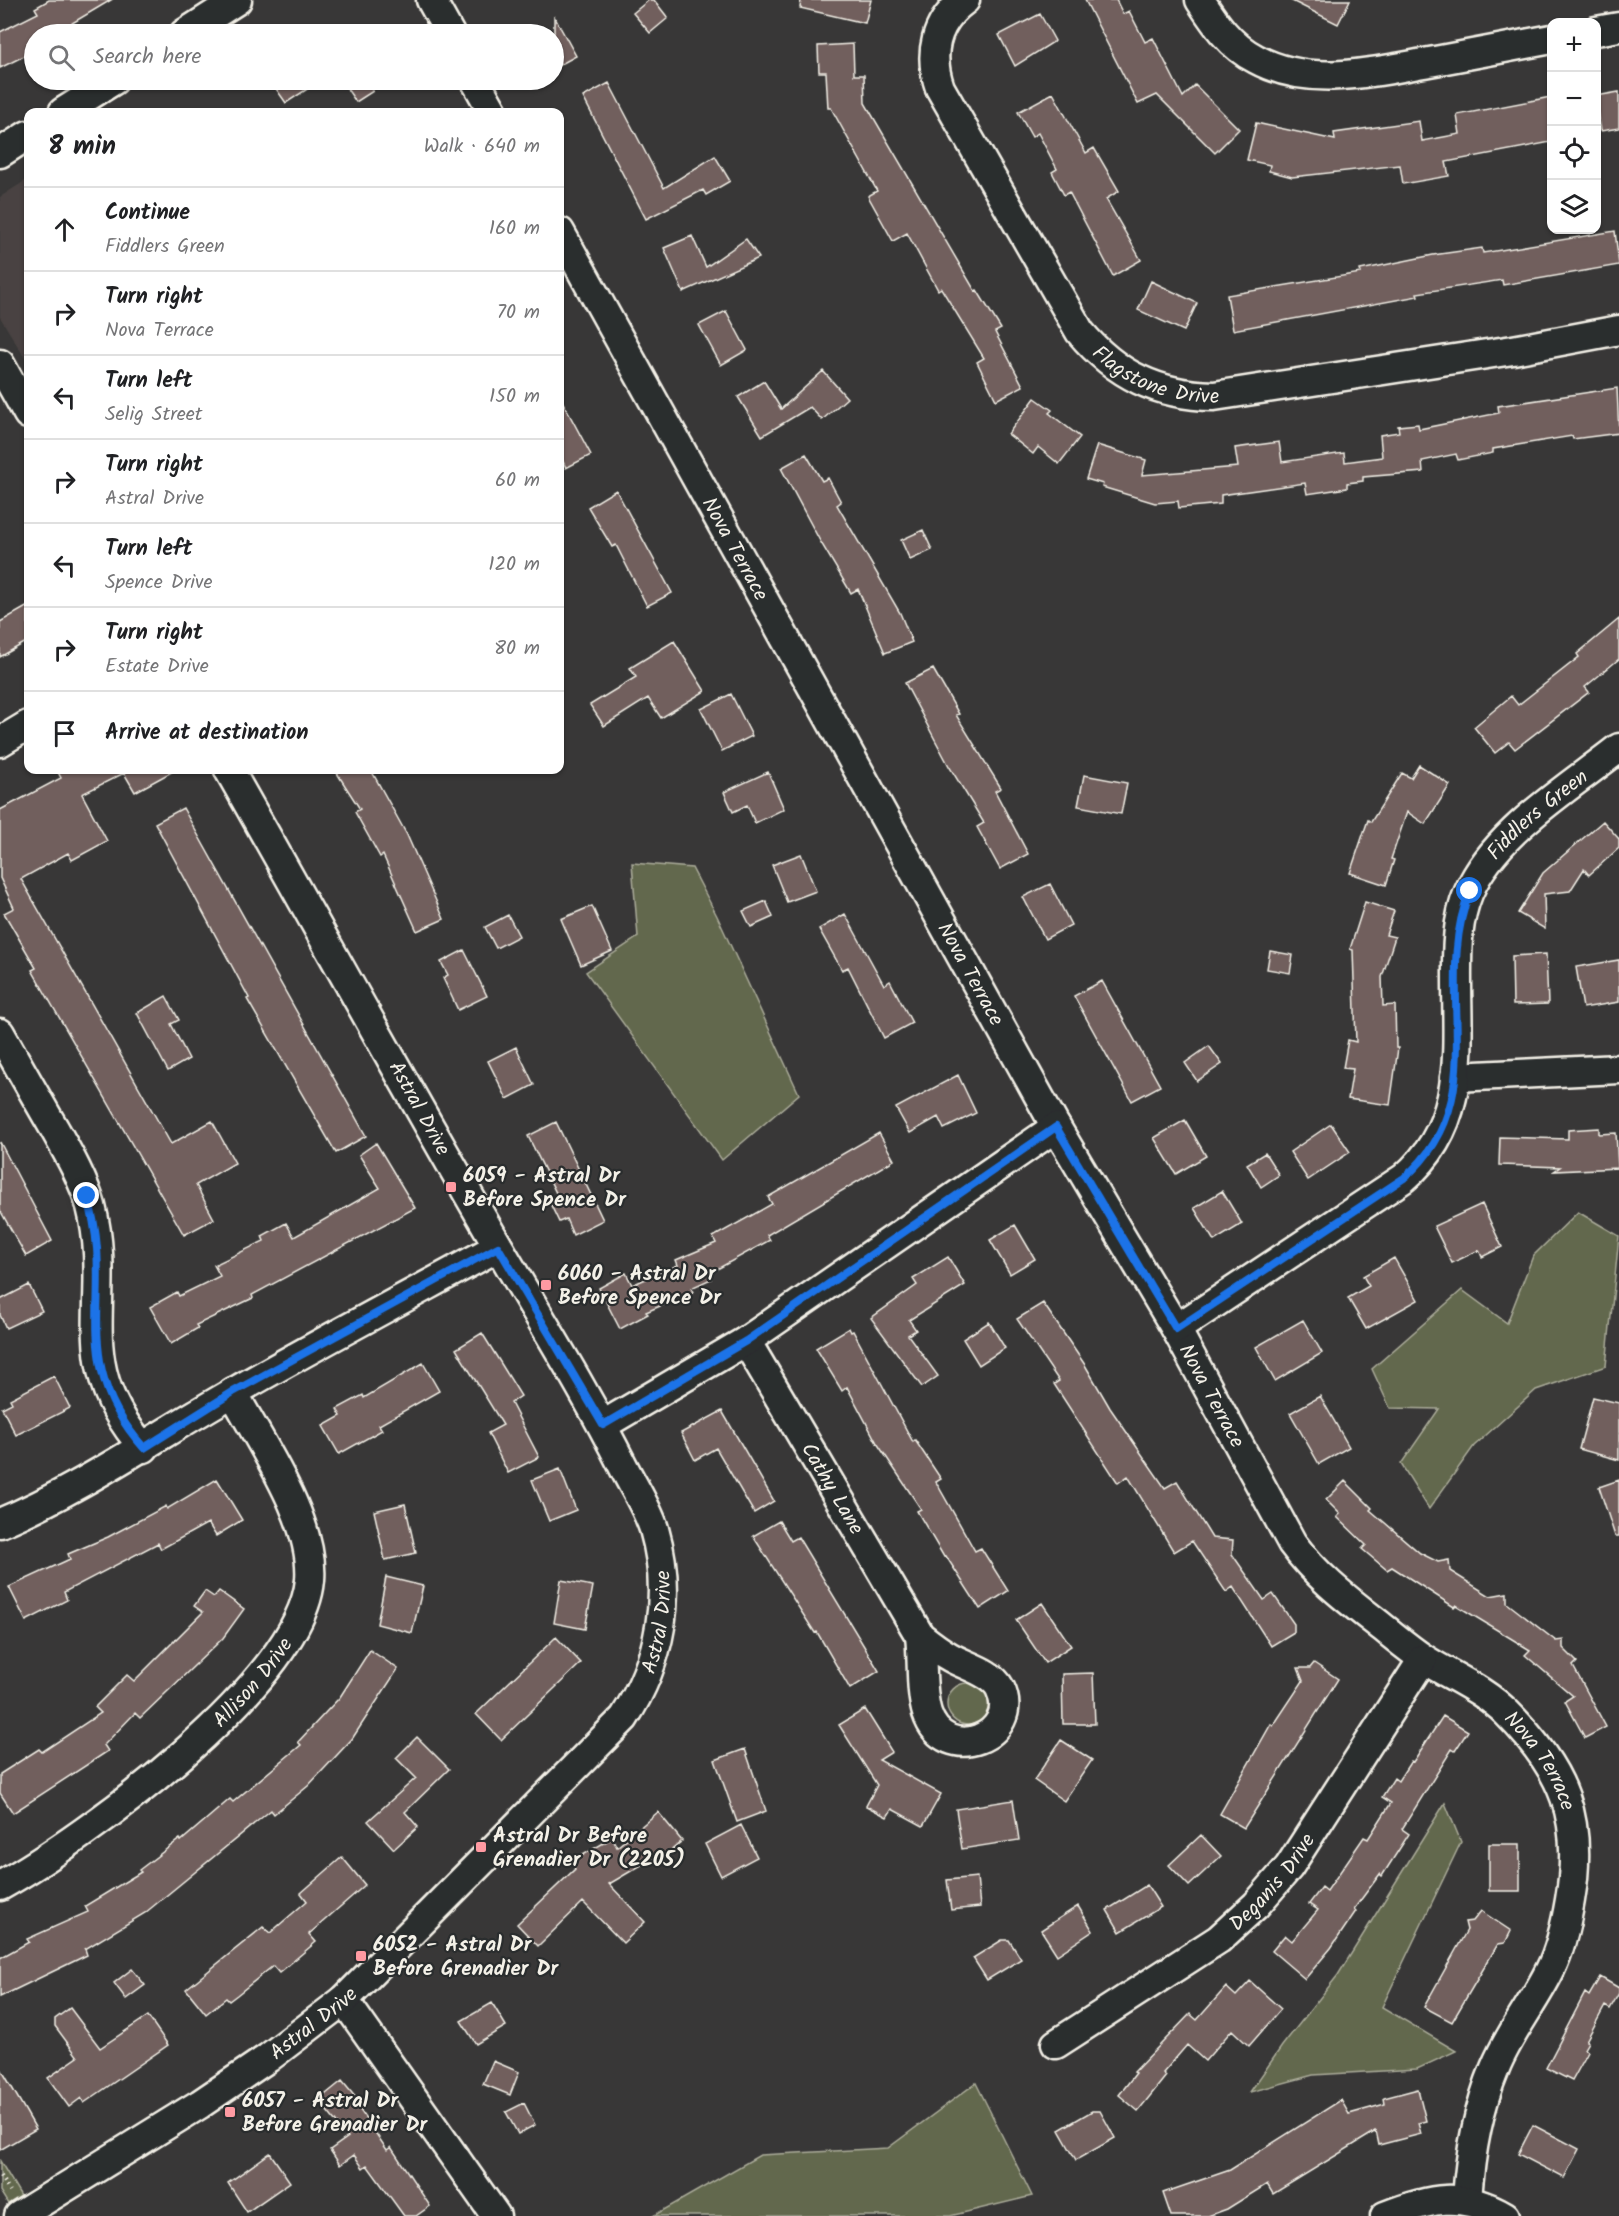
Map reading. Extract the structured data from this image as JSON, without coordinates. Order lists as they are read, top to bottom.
{
  "streets": {
    "street": [
      "Flagstone Drive",
      "Nova Terrace",
      "Fiddlers Green",
      "Astral Drive",
      "Cathy Lane",
      "Allison Drive",
      "Deganis Drive"
    ]
  },
  "crossings": [
    ["Nova Terrace", "Fiddlers Green"],
    ["Nova Terrace", "Deganis Drive"]
  ],
  "places": {
    "transit": [
      "6059 - Astral Dr Before Spence Dr",
      "6060 - Astral Dr Before Spence Dr",
      "Astral Dr Before Grenadier Dr (2205)",
      "6052 - Astral Dr Before Grenadier Dr",
      "6057 - Astral Dr Before Grenadier Dr"
    ]
  },
  "page": {
    "map_buttons": ["+", "−"],
    "search": "Search here",
    "heading": ["8 min", "Walk · 640 m"],
    "list": [
      ["Continue", "Fiddlers Green", "160 m"],
      ["Turn right", "Nova Terrace", "70 m"],
      ["Turn left", "Selig Street", "150 m"],
      ["Turn right", "Astral Drive", "60 m"],
      ["Turn left", "Spence Drive", "120 m"],
      ["Turn right", "Estate Drive", "80 m"],
      "Arrive at destination"
    ]
  }
}
